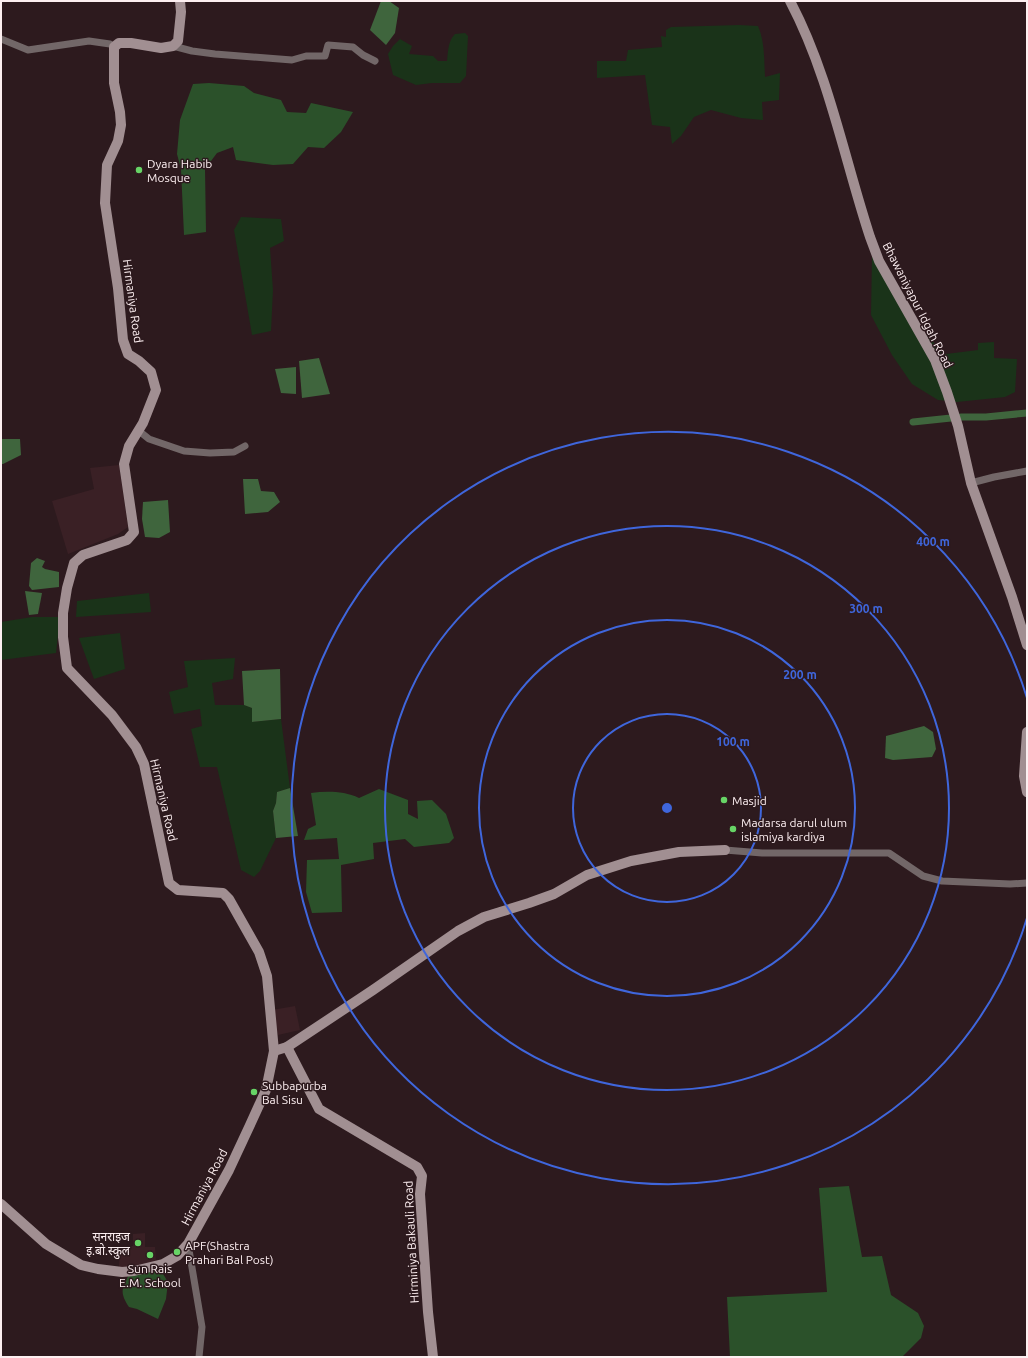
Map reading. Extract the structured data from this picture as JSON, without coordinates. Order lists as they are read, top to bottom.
{
  "streets": {
    "street": ["Hirmaniya Road", "Bhawaniyapur Idgah Road", "Hirminiya Bakauli Road"]
  },
  "places": [
    "Dyara Habib Mosque",
    "Masjid",
    "Madarsa darul ulum islamiya kardiya",
    "Subbapurba Bal Sisu",
    "सनराइज इ.बाे.स्कुल",
    "APF(Shastra Prahari Bal Post)",
    "Sun Rais E.M. School"
  ],
  "rings": [
    "400 m",
    "300 m",
    "200 m",
    "100 m"
  ]
}
